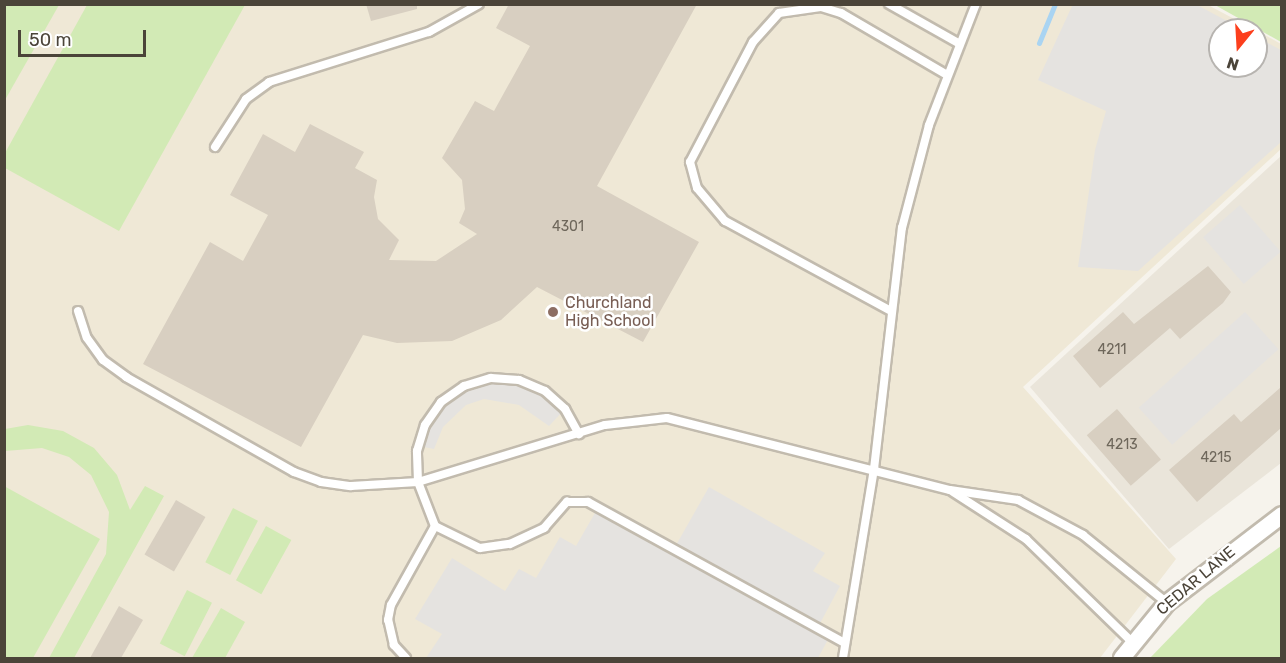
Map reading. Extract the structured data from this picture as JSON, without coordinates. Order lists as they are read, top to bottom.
{
  "streets": {
    "street": ["CEDAR LANE"]
  },
  "places": ["Churchland High School"],
  "house_numbers": [
    "4301",
    "4211",
    "4213",
    "4215"
  ],
  "scale_bar": "50 m",
  "north": "bottom"
}
